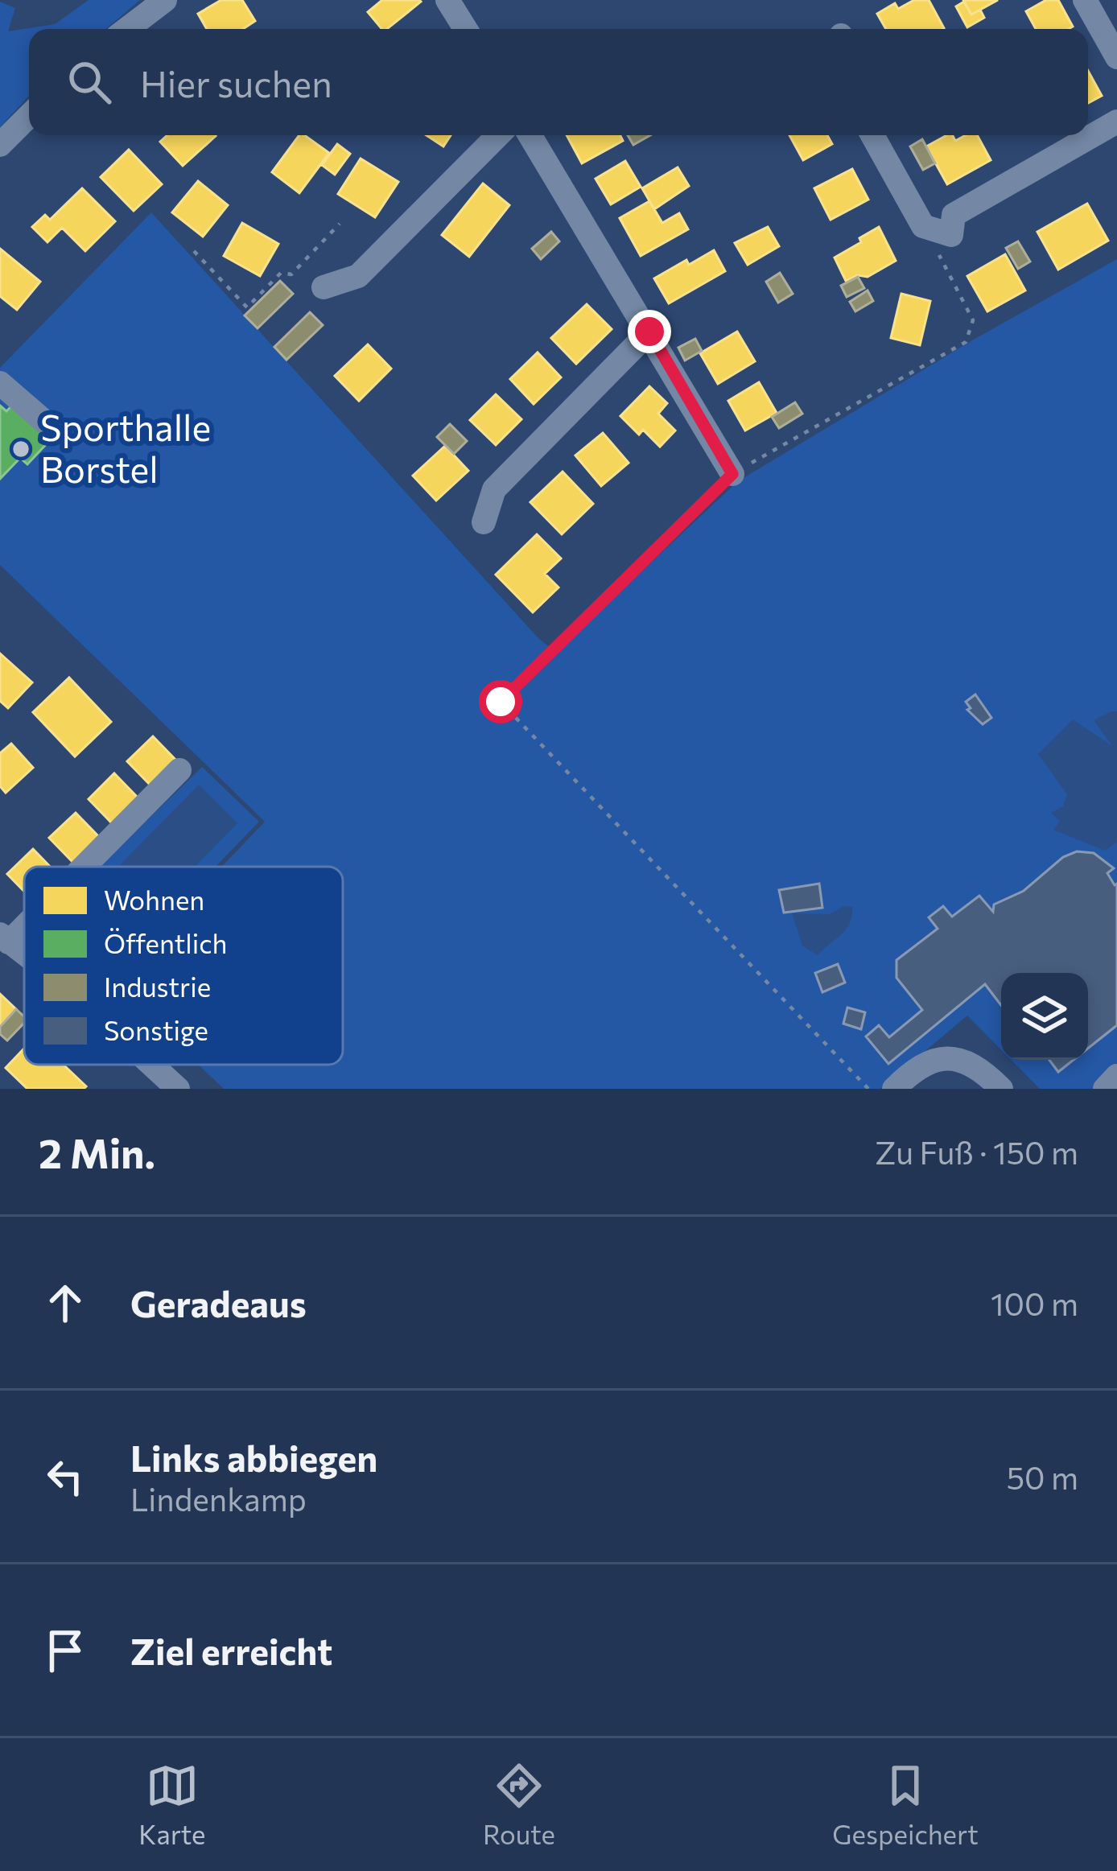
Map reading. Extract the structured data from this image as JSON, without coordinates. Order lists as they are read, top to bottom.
{
  "places": ["Sporthalle Borstel"],
  "legend": [
    "Wohnen",
    "Öffentlich",
    "Industrie",
    "Sonstige"
  ],
  "page": {
    "search": "Hier suchen",
    "heading": ["2 Min.", "Zu Fuß · 150 m"],
    "list": [
      ["Geradeaus", "100 m"],
      ["Links abbiegen", "Lindenkamp", "50 m"],
      "Ziel erreicht"
    ],
    "nav": ["Karte", "Route", "Gespeichert"]
  }
}
